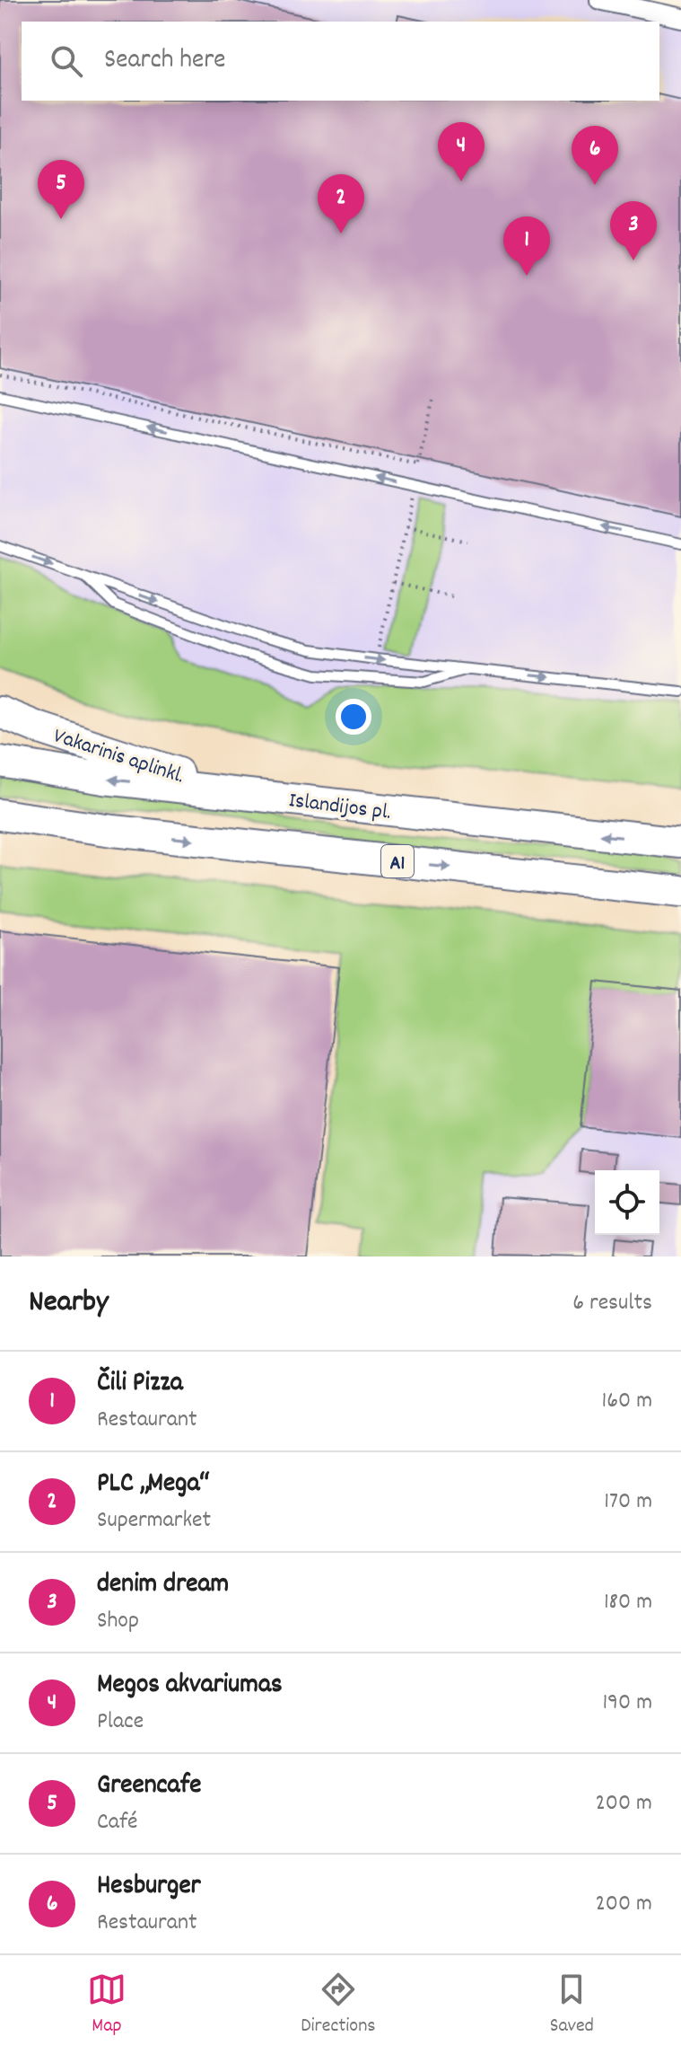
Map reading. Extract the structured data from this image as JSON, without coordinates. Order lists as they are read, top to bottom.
{
  "streets": {
    "highway": ["Vakarinis aplinkl.", "Islandijos pl.", "A1"]
  },
  "crossings": [
    ["Vakarinis aplinkl.", "Islandijos pl."]
  ],
  "page": {
    "search": "Search here",
    "pins": [
      "4",
      "6",
      "5",
      "2",
      "3",
      "1"
    ],
    "heading": ["Nearby", "6 results"],
    "list": [
      {
        "mark": "1",
        "name": "Čili Pizza",
        "note": "Restaurant",
        "value": "160 m"
      },
      {
        "mark": "2",
        "name": "PLC „Mega“",
        "note": "Supermarket",
        "value": "170 m"
      },
      {
        "mark": "3",
        "name": "denim dream",
        "note": "Shop",
        "value": "180 m"
      },
      {
        "mark": "4",
        "name": "Megos akvariumas",
        "note": "Place",
        "value": "190 m"
      },
      {
        "mark": "5",
        "name": "Greencafe",
        "note": "Café",
        "value": "200 m"
      },
      {
        "mark": "6",
        "name": "Hesburger",
        "note": "Restaurant",
        "value": "200 m"
      }
    ],
    "nav": ["Map", "Directions", "Saved"]
  }
}
